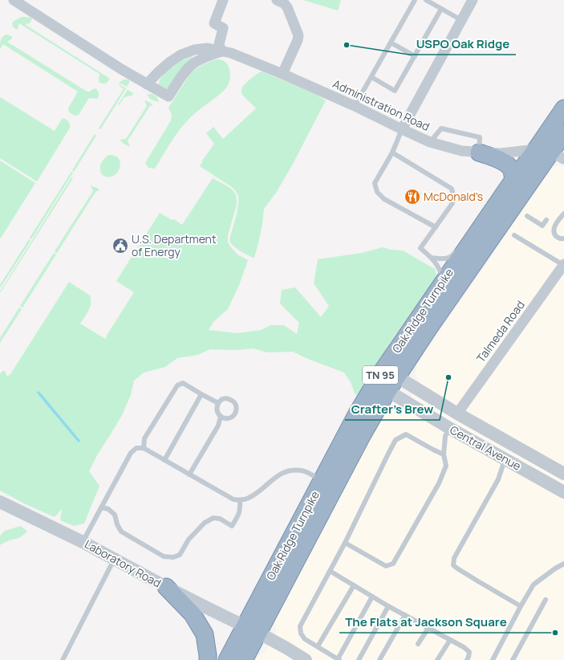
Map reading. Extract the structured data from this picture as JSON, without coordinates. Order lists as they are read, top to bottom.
{
  "streets": {
    "highway": ["Oak Ridge Turnpike", "TN 95"],
    "street": [
      "Administration Road",
      "Talmeda Road",
      "Central Avenue",
      "Laboratory Road"
    ]
  },
  "crossings": [
    ["Administration Road", "Oak Ridge Turnpike"],
    ["Oak Ridge Turnpike", "Central Avenue"],
    ["Oak Ridge Turnpike", "Laboratory Road"],
    ["Talmeda Road", "Central Avenue"]
  ],
  "places": {
    "other": ["USPO Oak Ridge", "Crafter's Brew", "The Flats at Jackson Square"],
    "restaurant": ["McDonald's"],
    "public building": ["U.S. Department of Energy"]
  }
}
